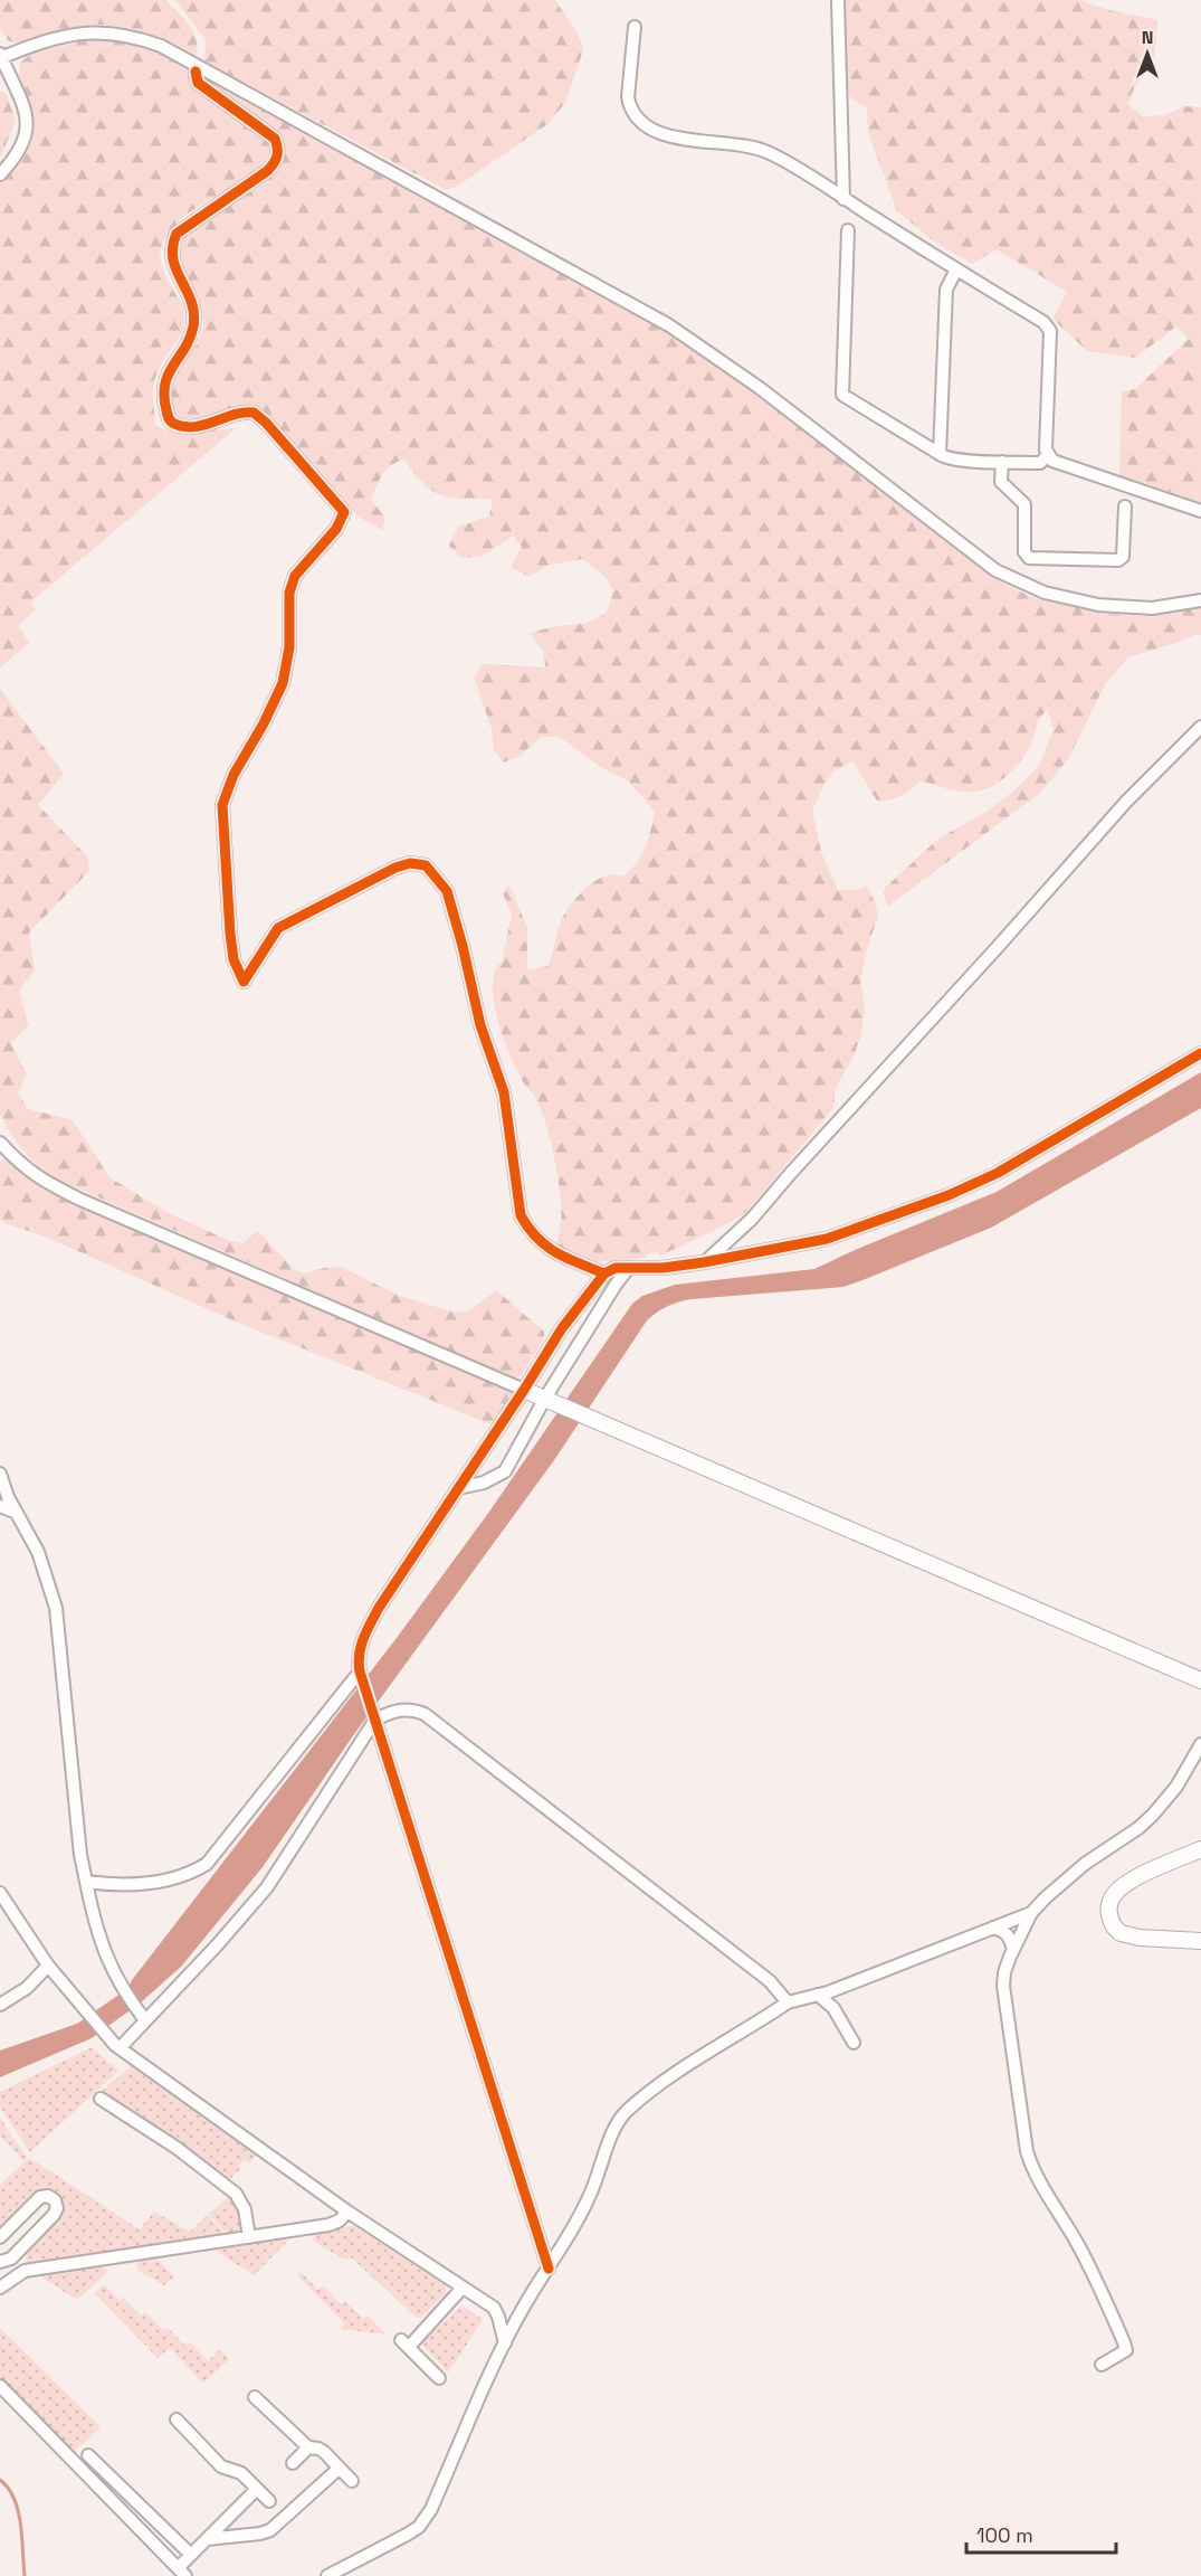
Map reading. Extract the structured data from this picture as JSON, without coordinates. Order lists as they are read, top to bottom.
{
  "scale_bar": "100 m",
  "north": "top"
}
